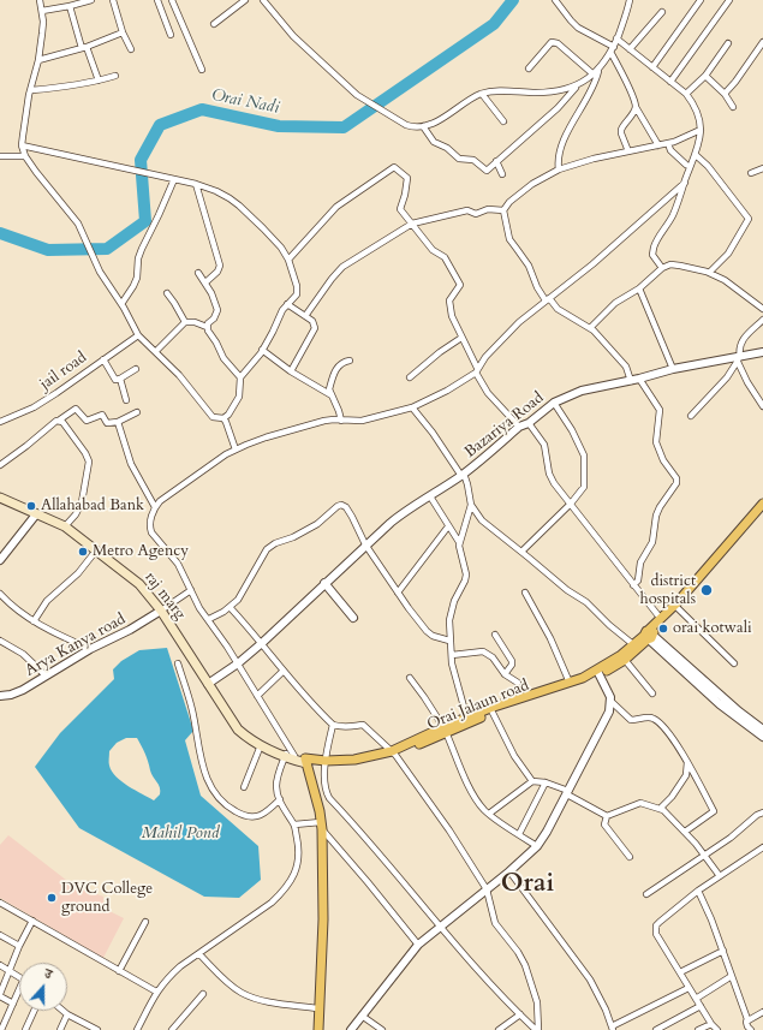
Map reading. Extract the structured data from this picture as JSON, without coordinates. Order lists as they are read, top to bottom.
{
  "streets": {
    "main road": ["raj marg", "Orai Jalaun road"],
    "street": ["jail road", "Bazariya Road", "Arya Kanya road"]
  },
  "crossings": [
    ["Bazariya Road", "raj marg"],
    ["raj marg", "Arya Kanya road"]
  ],
  "districts": ["Orai"],
  "water": ["Orai Nadi", "Mahil Pond"],
  "places": [
    "Allahabad Bank",
    "Metro Agency",
    "district hospitals",
    "orai kotwali",
    "DVC College ground"
  ],
  "north": "top"
}
